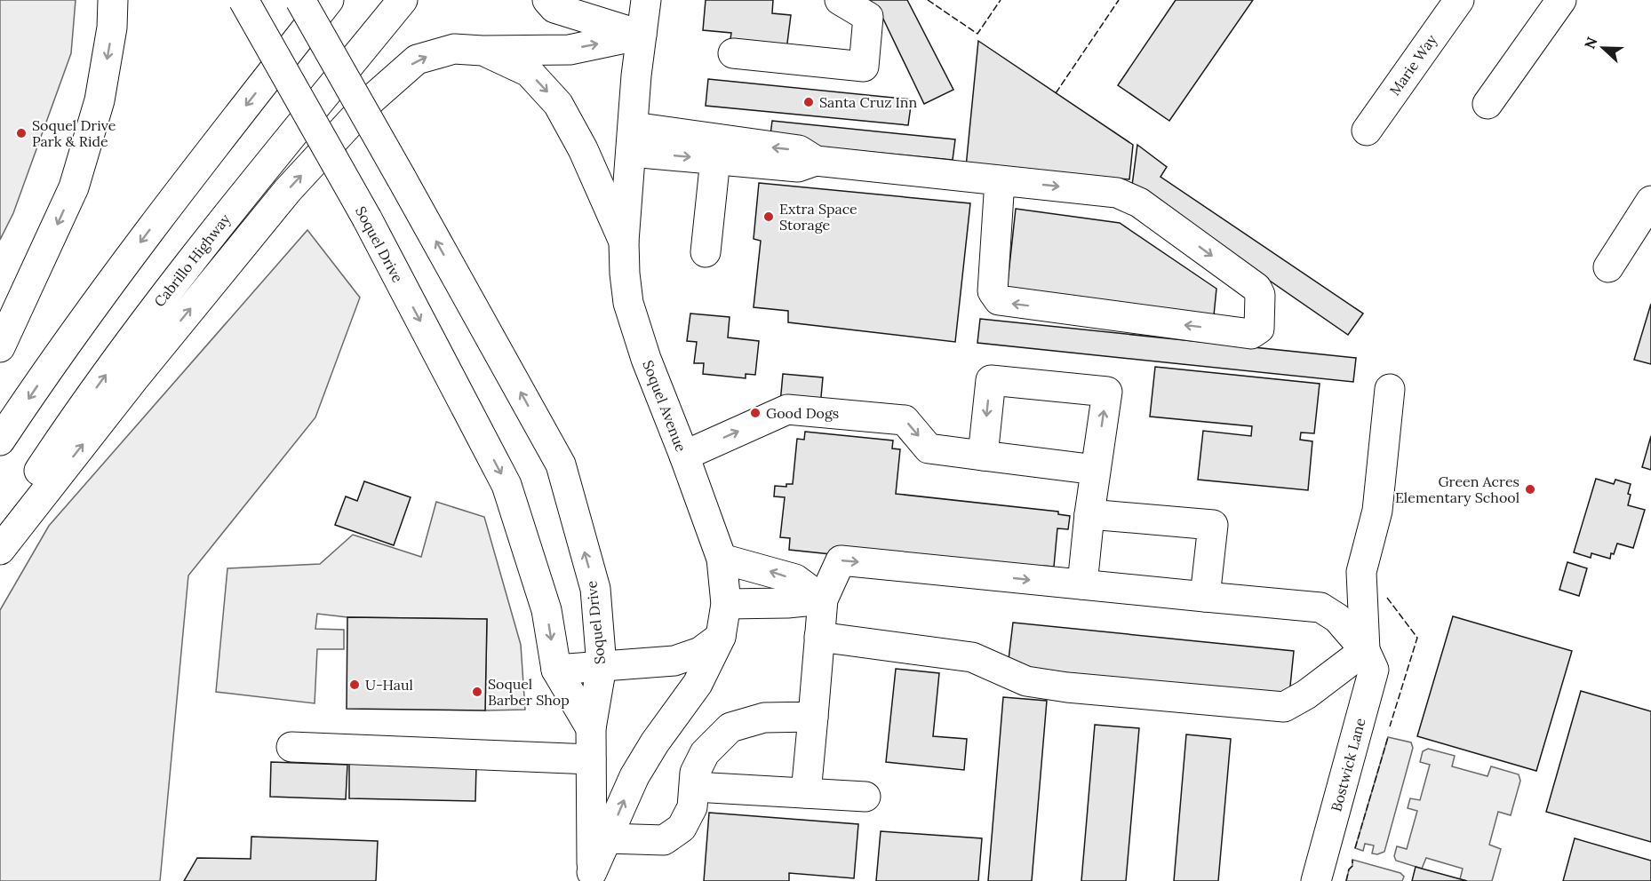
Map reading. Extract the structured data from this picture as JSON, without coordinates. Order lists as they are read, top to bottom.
{
  "streets": {
    "main road": [
      "Marie Way",
      "Soquel Drive",
      "Cabrillo Highway",
      "Soquel Avenue",
      "Bostwick Lane"
    ]
  },
  "places": [
    "Santa Cruz Inn",
    "Soquel Drive Park & Ride",
    "Extra Space Storage",
    "Good Dogs",
    "Green Acres Elementary School",
    "U-Haul",
    "Soquel Barber Shop"
  ],
  "north": "left"
}
